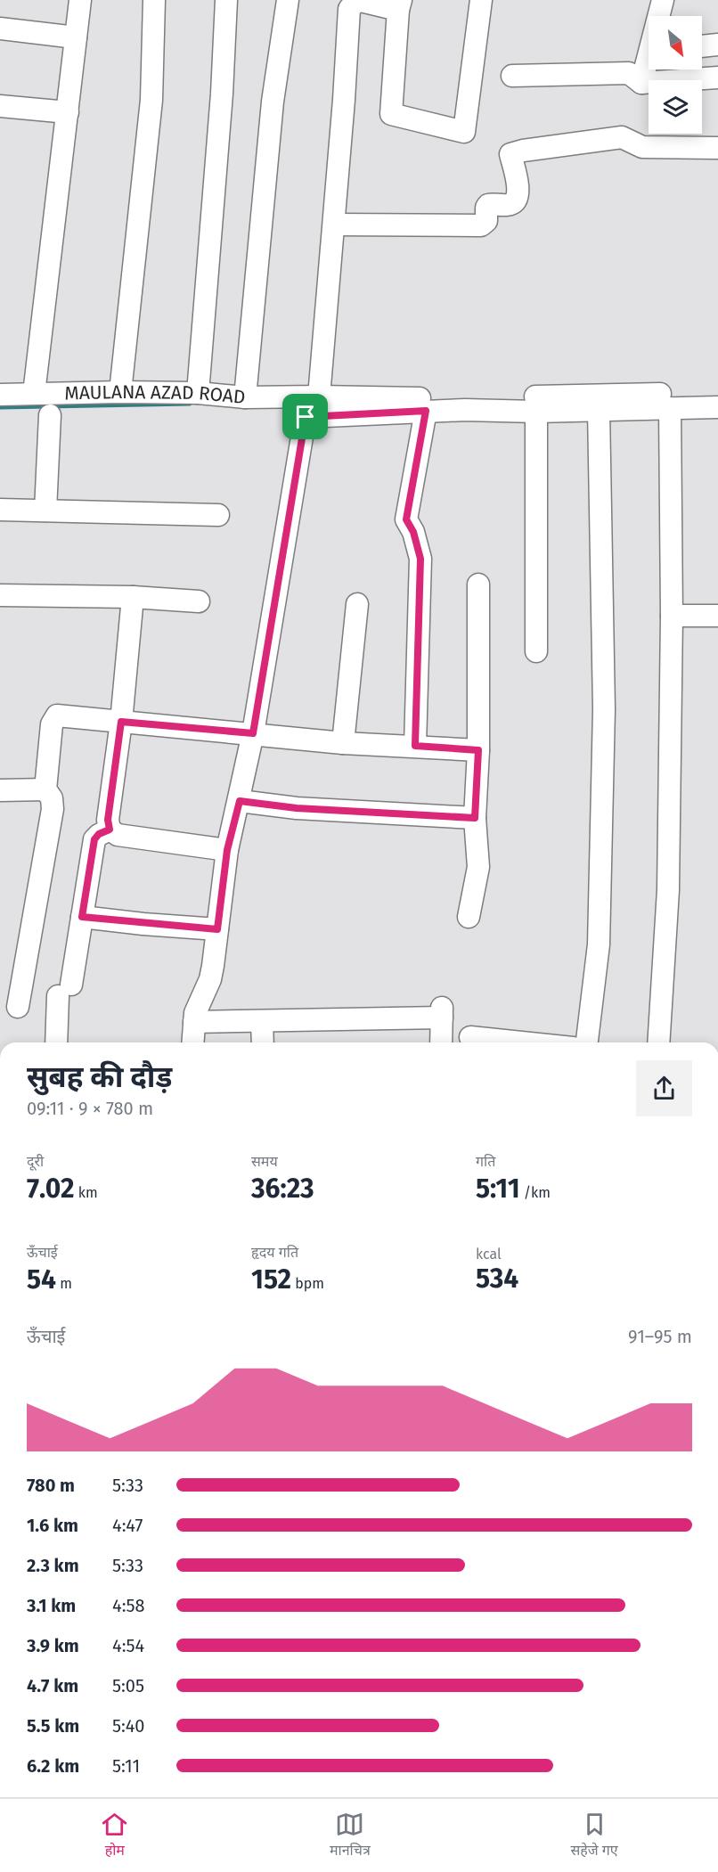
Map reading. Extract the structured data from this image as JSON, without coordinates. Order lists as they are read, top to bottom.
{
  "streets": {
    "street": ["MAULANA AZAD ROAD"]
  },
  "north": "bottom right",
  "page": {
    "heading": ["सुबह की दौड़", "09:11 · 9 × 780 m"],
    "stats": [
      ["दूरी", "7.02 km"],
      ["समय", "36:23"],
      ["गति", "5:11 /km"],
      ["ऊँचाई", "54 m"],
      ["हृदय गति", "152 bpm"],
      ["kcal", "534"]
    ],
    "chart": ["ऊँचाई", "91–95 m"],
    "list": [
      {
        "name": "780 m",
        "note": "5:33"
      },
      {
        "name": "1.6 km",
        "note": "4:47"
      },
      {
        "name": "2.3 km",
        "note": "5:33"
      },
      {
        "name": "3.1 km",
        "note": "4:58"
      },
      {
        "name": "3.9 km",
        "note": "4:54"
      },
      {
        "name": "4.7 km",
        "note": "5:05"
      },
      {
        "name": "5.5 km",
        "note": "5:40"
      },
      {
        "name": "6.2 km",
        "note": "5:11"
      }
    ],
    "tabs": ["होम", "मानचित्र", "सहेजे गए"]
  }
}
